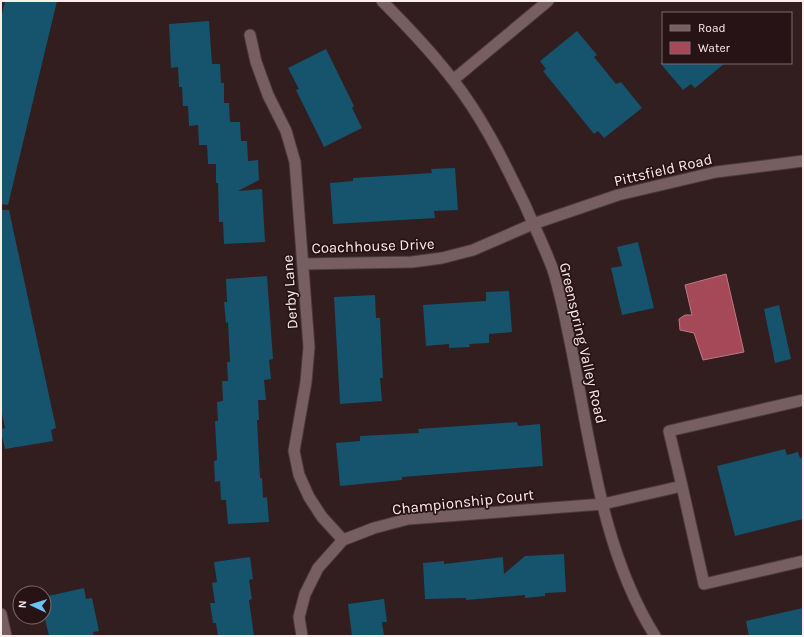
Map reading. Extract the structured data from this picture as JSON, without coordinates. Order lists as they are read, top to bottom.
{
  "streets": {
    "street": [
      "Pittsfield Road",
      "Coachhouse Drive",
      "Derby Lane",
      "Greenspring Valley Road",
      "Championship Court"
    ]
  },
  "crossings": [
    ["Pittsfield Road", "Coachhouse Drive"],
    ["Pittsfield Road", "Greenspring Valley Road"],
    ["Coachhouse Drive", "Derby Lane"],
    ["Coachhouse Drive", "Greenspring Valley Road"],
    ["Derby Lane", "Championship Court"],
    ["Greenspring Valley Road", "Championship Court"]
  ],
  "legend": ["Road", "Water"],
  "north": "left"
}
